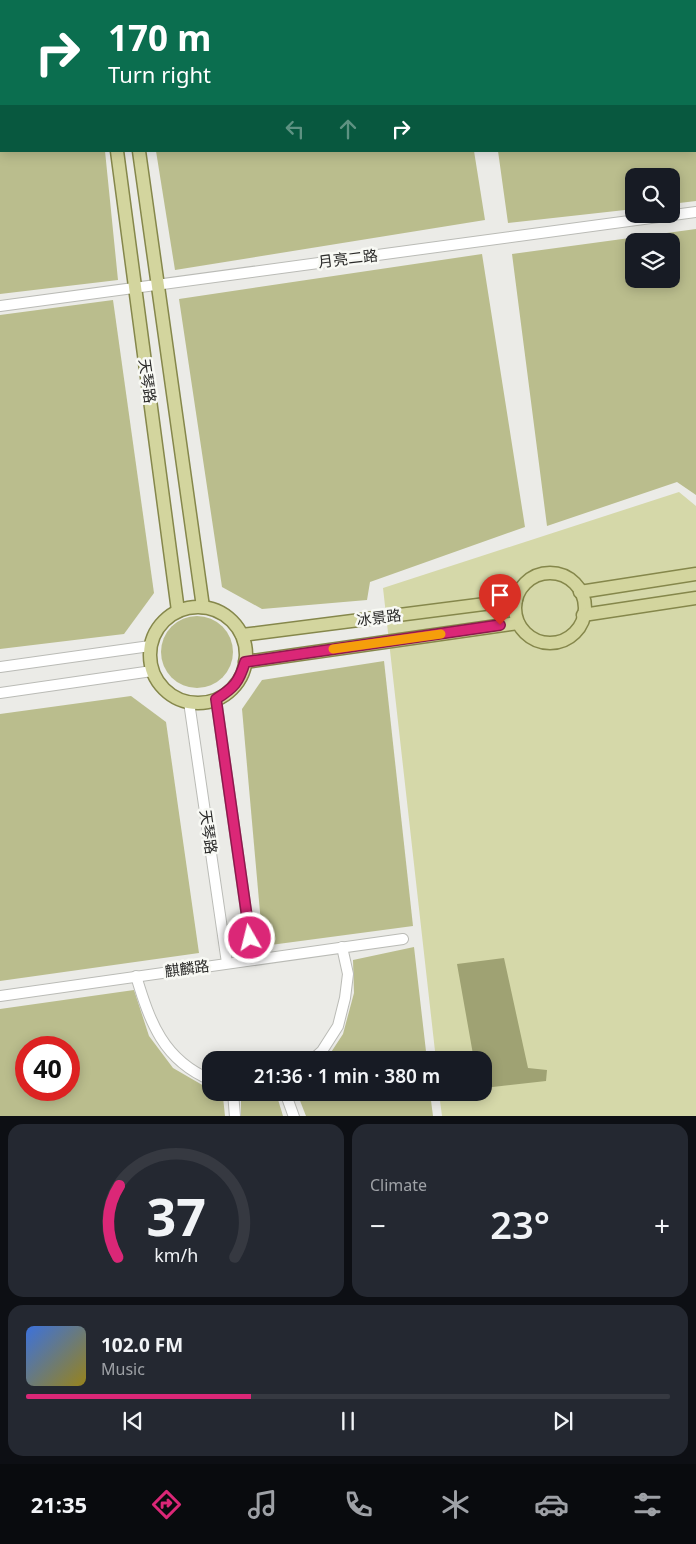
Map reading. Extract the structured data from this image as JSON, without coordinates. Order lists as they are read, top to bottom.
{
  "streets": {
    "main road": ["天琴路", "冰景路"],
    "street": ["月亮二路", "麒麟路"]
  },
  "crossings": [
    ["月亮二路", "天琴路"],
    ["天琴路", "冰景路"],
    ["天琴路", "麒麟路"]
  ],
  "page": {
    "turn": ["170 m", "Turn right"],
    "limit": "40",
    "trip": "21:36 · 1 min · 380 m",
    "tile": "Climate",
    "heat": ["−", "23°", "+"],
    "song": ["102.0 FM", "Music"],
    "tabs": "21:35",
    "gauge": ["37", "km/h"]
  }
}
